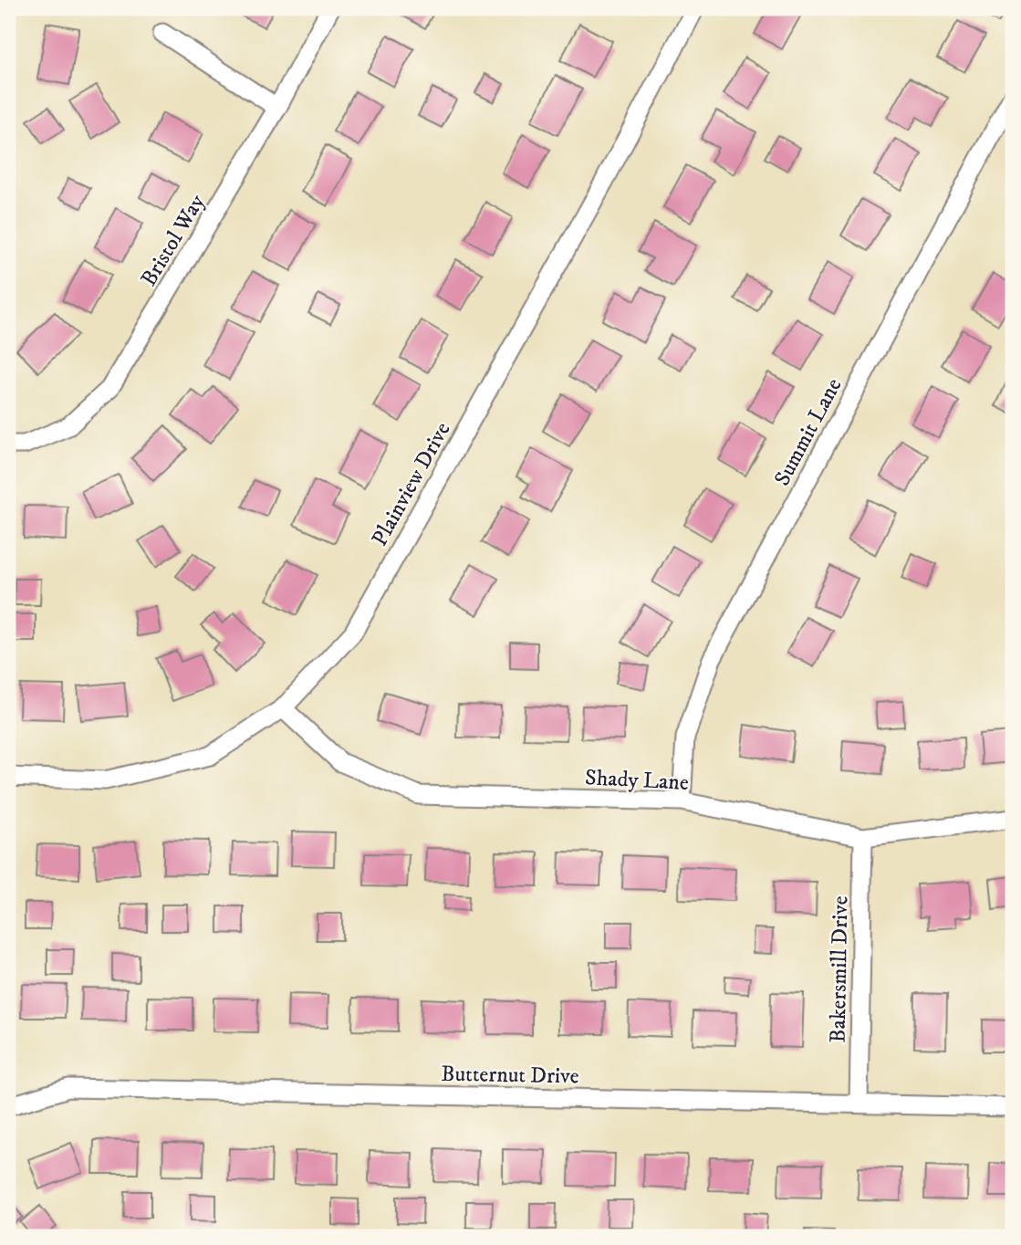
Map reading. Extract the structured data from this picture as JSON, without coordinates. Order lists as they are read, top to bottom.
{
  "streets": {
    "street": [
      "Bristol Way",
      "Summit Lane",
      "Plainview Drive",
      "Shady Lane",
      "Bakersmill Drive",
      "Butternut Drive"
    ]
  },
  "crossings": [
    ["Summit Lane", "Shady Lane"],
    ["Plainview Drive", "Shady Lane"],
    ["Shady Lane", "Bakersmill Drive"],
    ["Bakersmill Drive", "Butternut Drive"]
  ]
}
